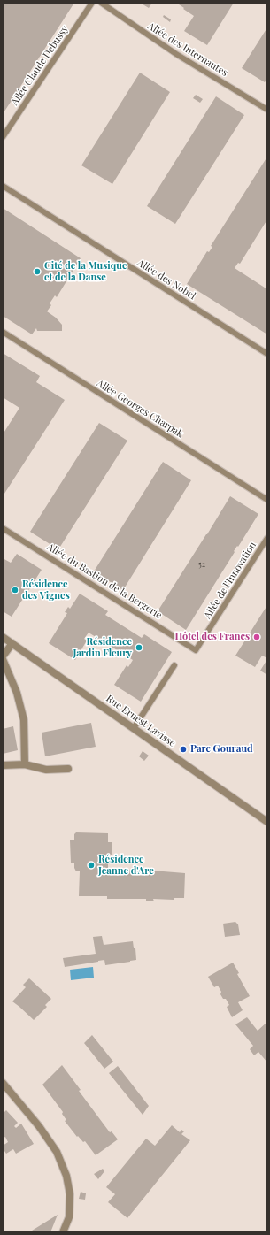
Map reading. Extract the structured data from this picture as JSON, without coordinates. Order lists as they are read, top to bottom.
{
  "streets": {
    "street": ["Rue Ernest Lavisse"],
    "lane": [
      "Allée des Internautes",
      "Allée Claude Debussy",
      "Allée des Nobel",
      "Allée Georges Charpak",
      "Allée de l'Innovation",
      "Allée du Bastion de la Bergerie"
    ]
  },
  "crossings": [
    ["Allée de l'Innovation", "Allée du Bastion de la Bergerie"]
  ],
  "places": [
    "Cité de la Musique et de la Danse",
    "Résidence des Vignes",
    "Hôtel des Francs",
    "Résidence Jardin Fleury",
    "Parc Gouraud",
    "Résidence Jeanne d'Arc"
  ],
  "house_numbers": ["52"]
}
